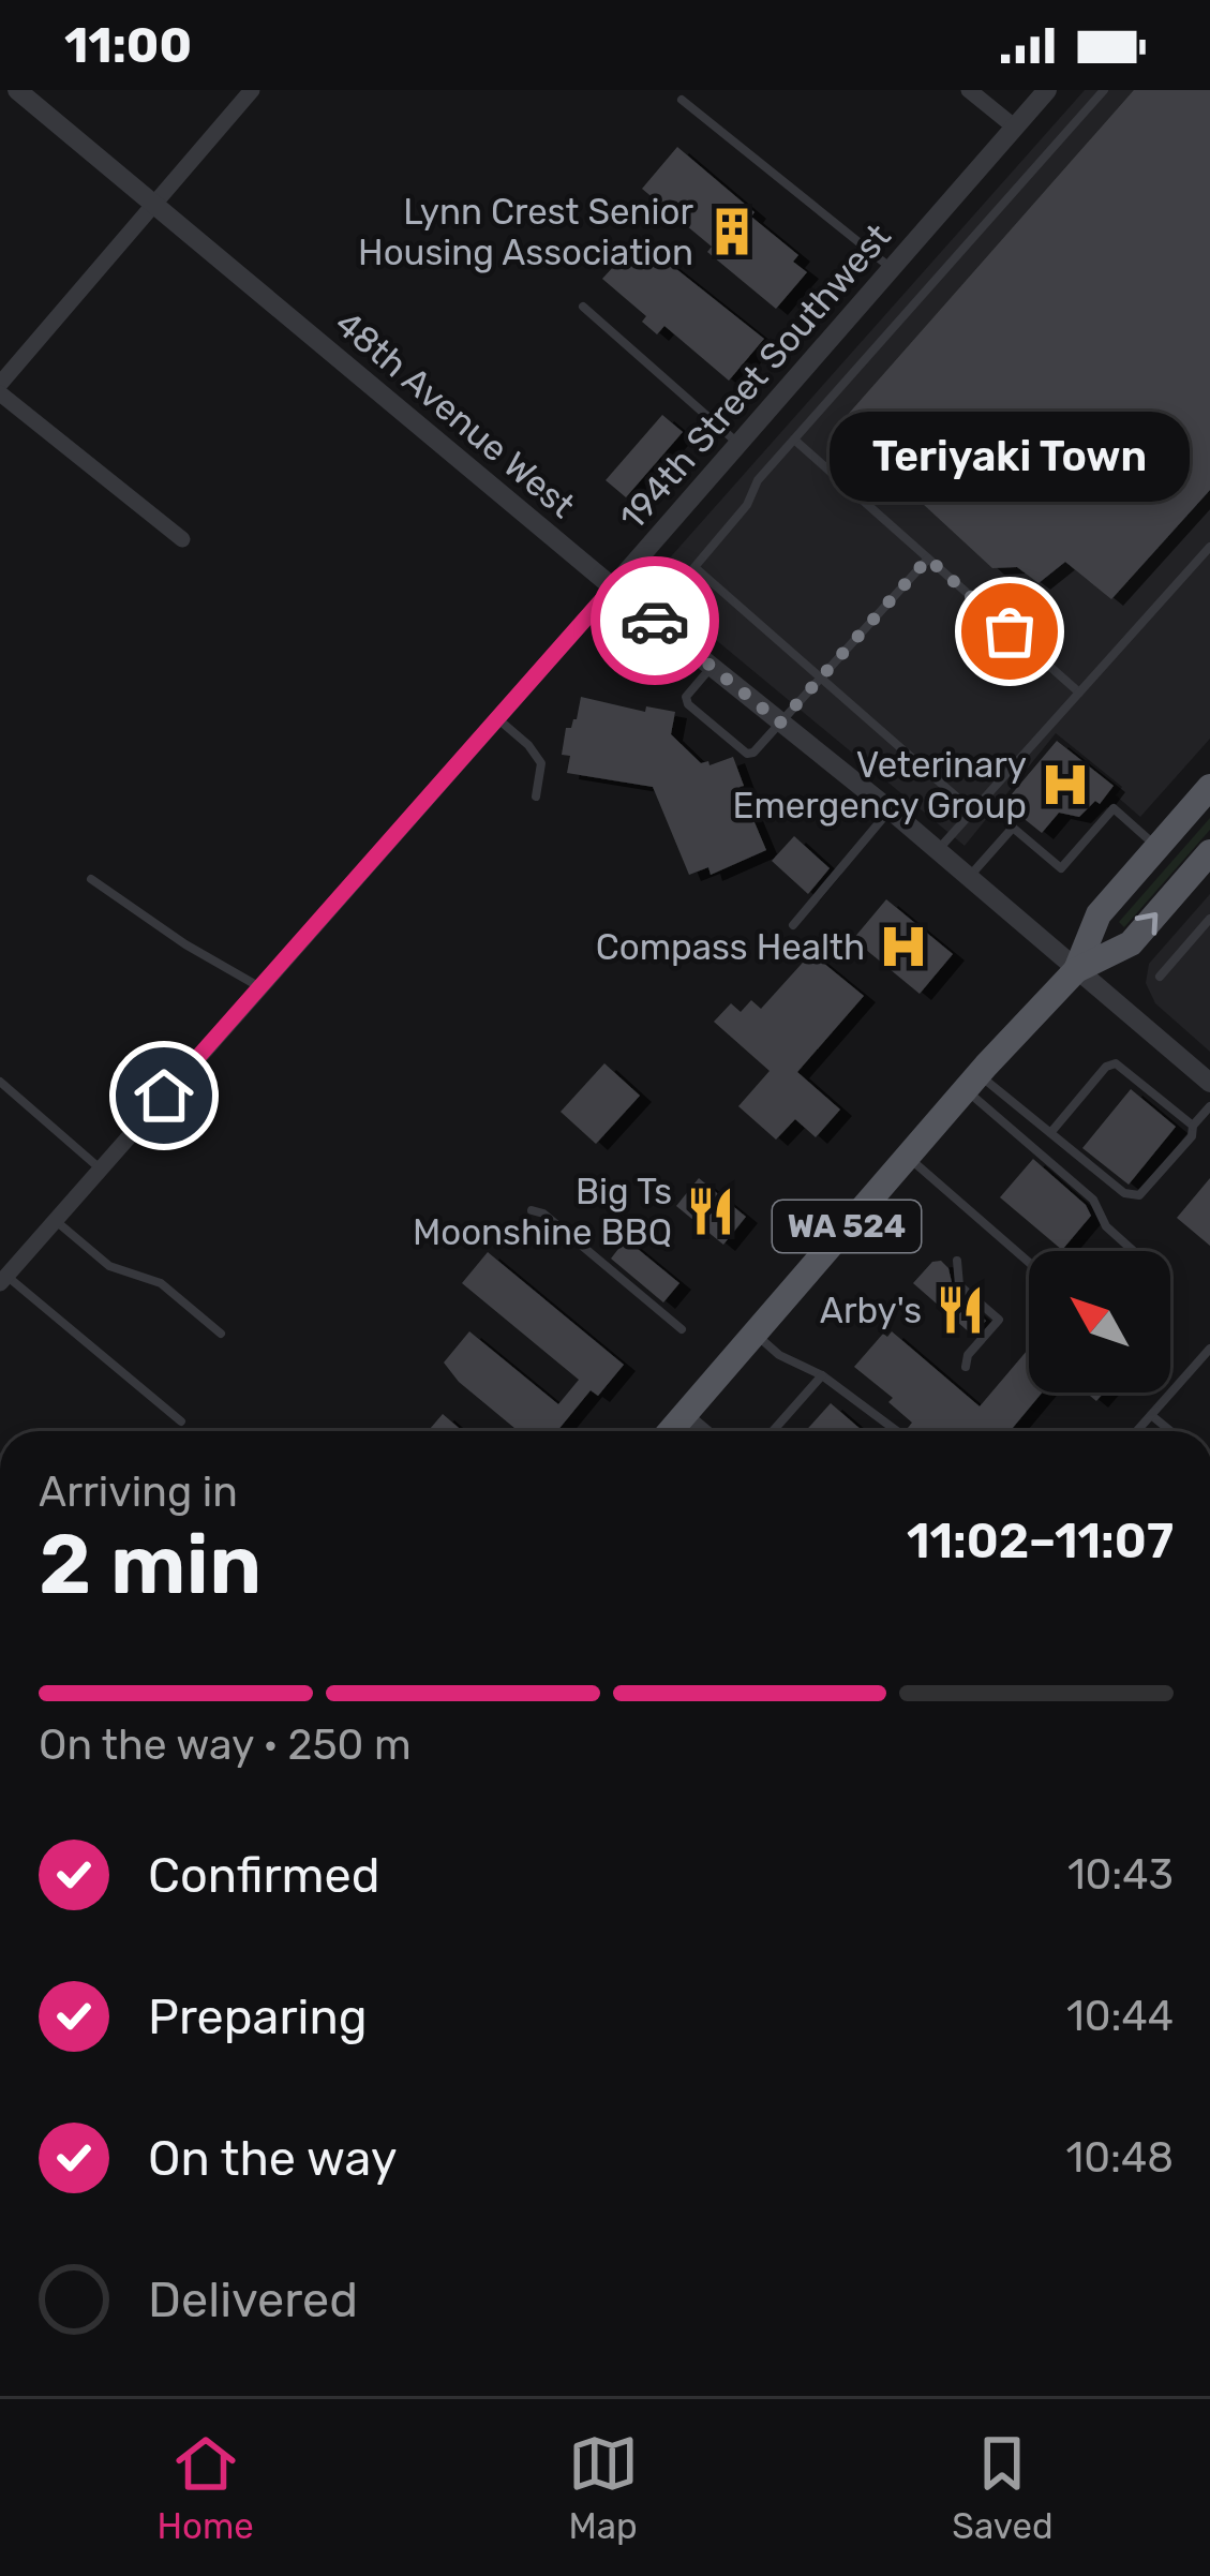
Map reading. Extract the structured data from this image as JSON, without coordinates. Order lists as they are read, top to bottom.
{
  "streets": {
    "main road": ["WA 524"],
    "street": ["194th Street Southwest", "48th Avenue West"]
  },
  "crossings": [
    ["194th Street Southwest", "48th Avenue West"],
    ["48th Avenue West", "WA 524"]
  ],
  "places": {
    "building": ["Lynn Crest Senior Housing Association"],
    "other": ["Teriyaki Town"],
    "hospital": ["Veterinary Emergency Group", "Compass Health"],
    "restaurant": ["Big Ts Moonshine BBQ", "Arby's"]
  },
  "north": "top left",
  "page": {
    "status": "11:00",
    "bubble": "Teriyaki Town",
    "heading": ["2 min", "Arriving in", "11:02–11:07"],
    "bar": "On the way · 250 m",
    "list": [
      ["Confirmed", "10:43"],
      ["Preparing", "10:44"],
      ["On the way", "10:48"],
      "Delivered"
    ],
    "tabs": ["Home", "Map", "Saved"]
  }
}
